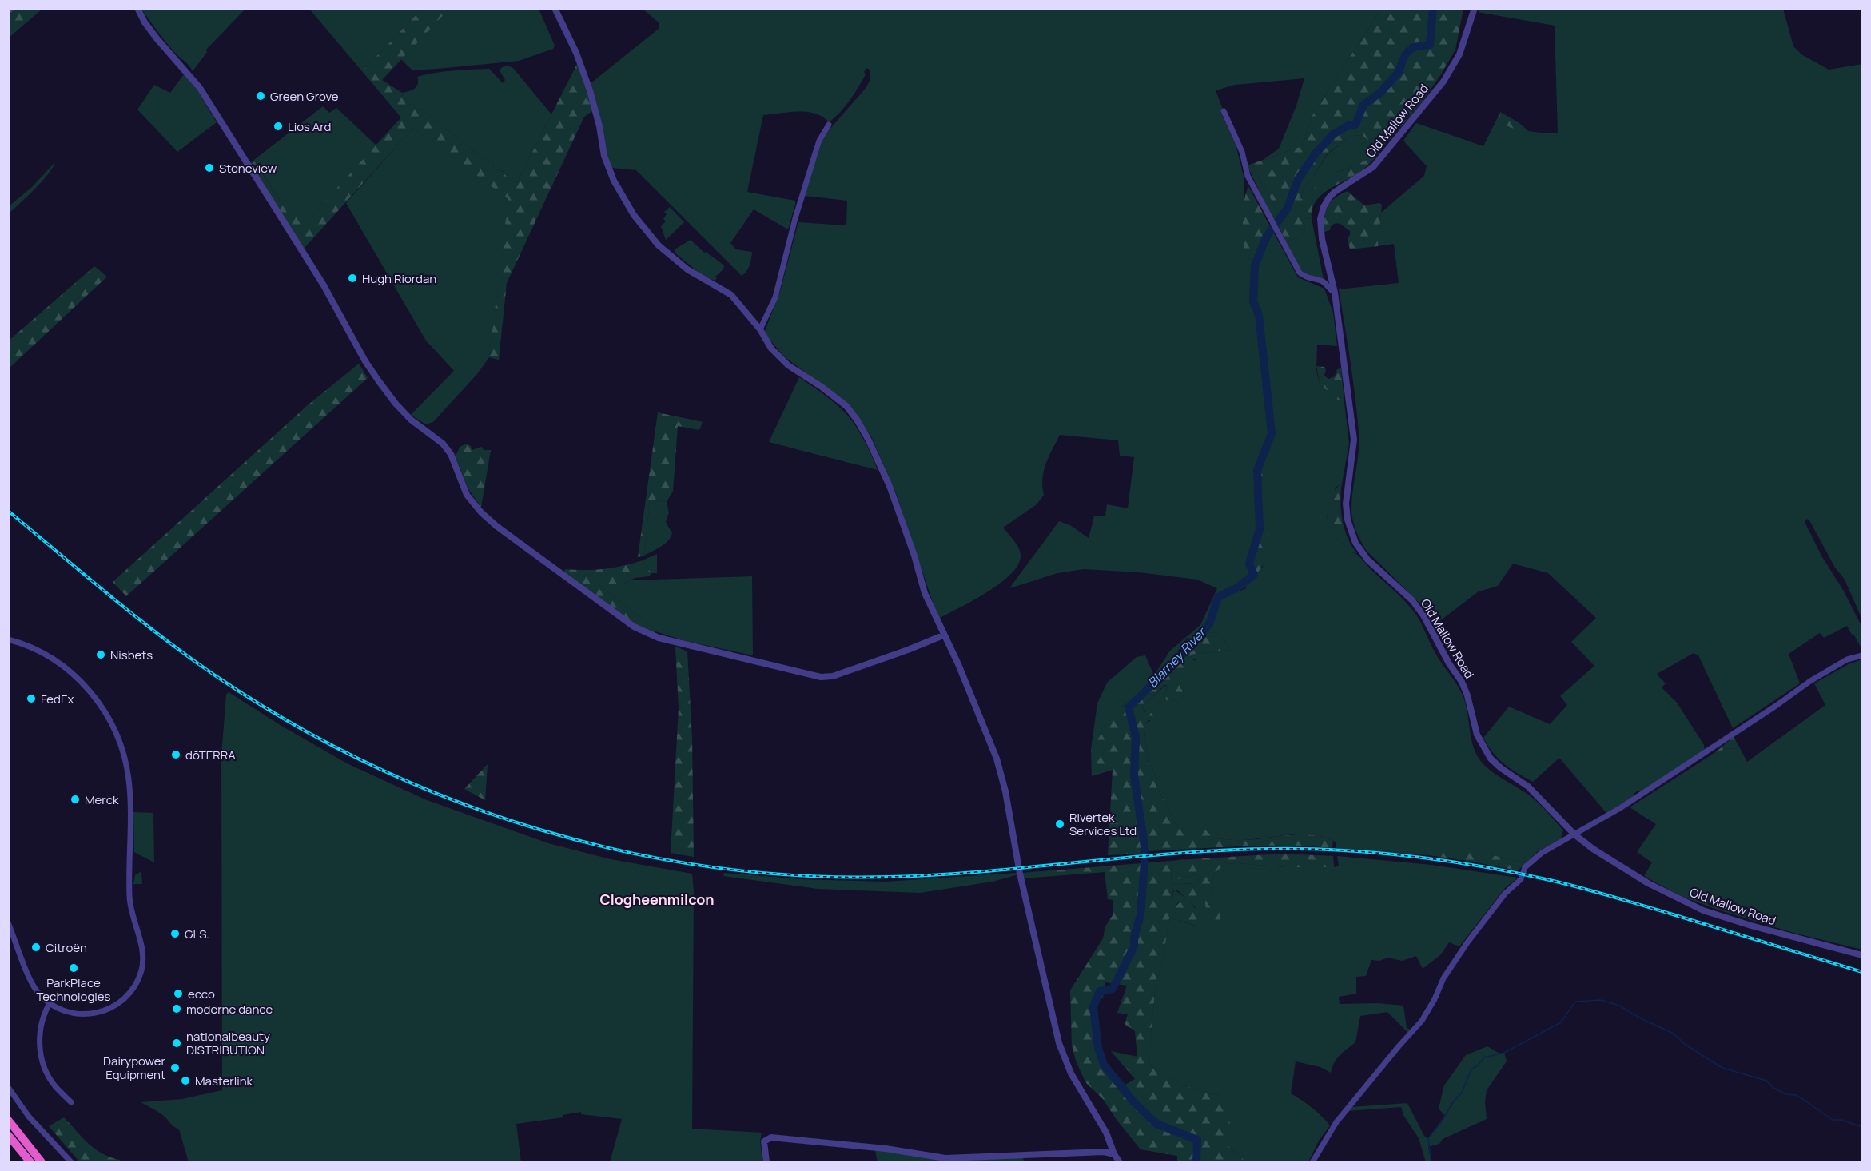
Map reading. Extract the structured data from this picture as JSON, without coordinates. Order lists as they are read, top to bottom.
{
  "streets": {
    "street": ["Old Mallow Road"]
  },
  "districts": ["Clogheenmilcon"],
  "water": ["Blarney River"],
  "places": [
    "Green Grove",
    "Lios Ard",
    "Stoneview",
    "Hugh Riordan",
    "Nisbets",
    "FedEx",
    "dōTERRA",
    "Merck",
    "Rivertek Services Ltd",
    "GLS.",
    "Citroën",
    "ParkPlace Technologies",
    "ecco",
    "moderne dance",
    "nationalbeauty DISTRIBUTION",
    "Dairypower Equipment",
    "Masterlink"
  ]
}
